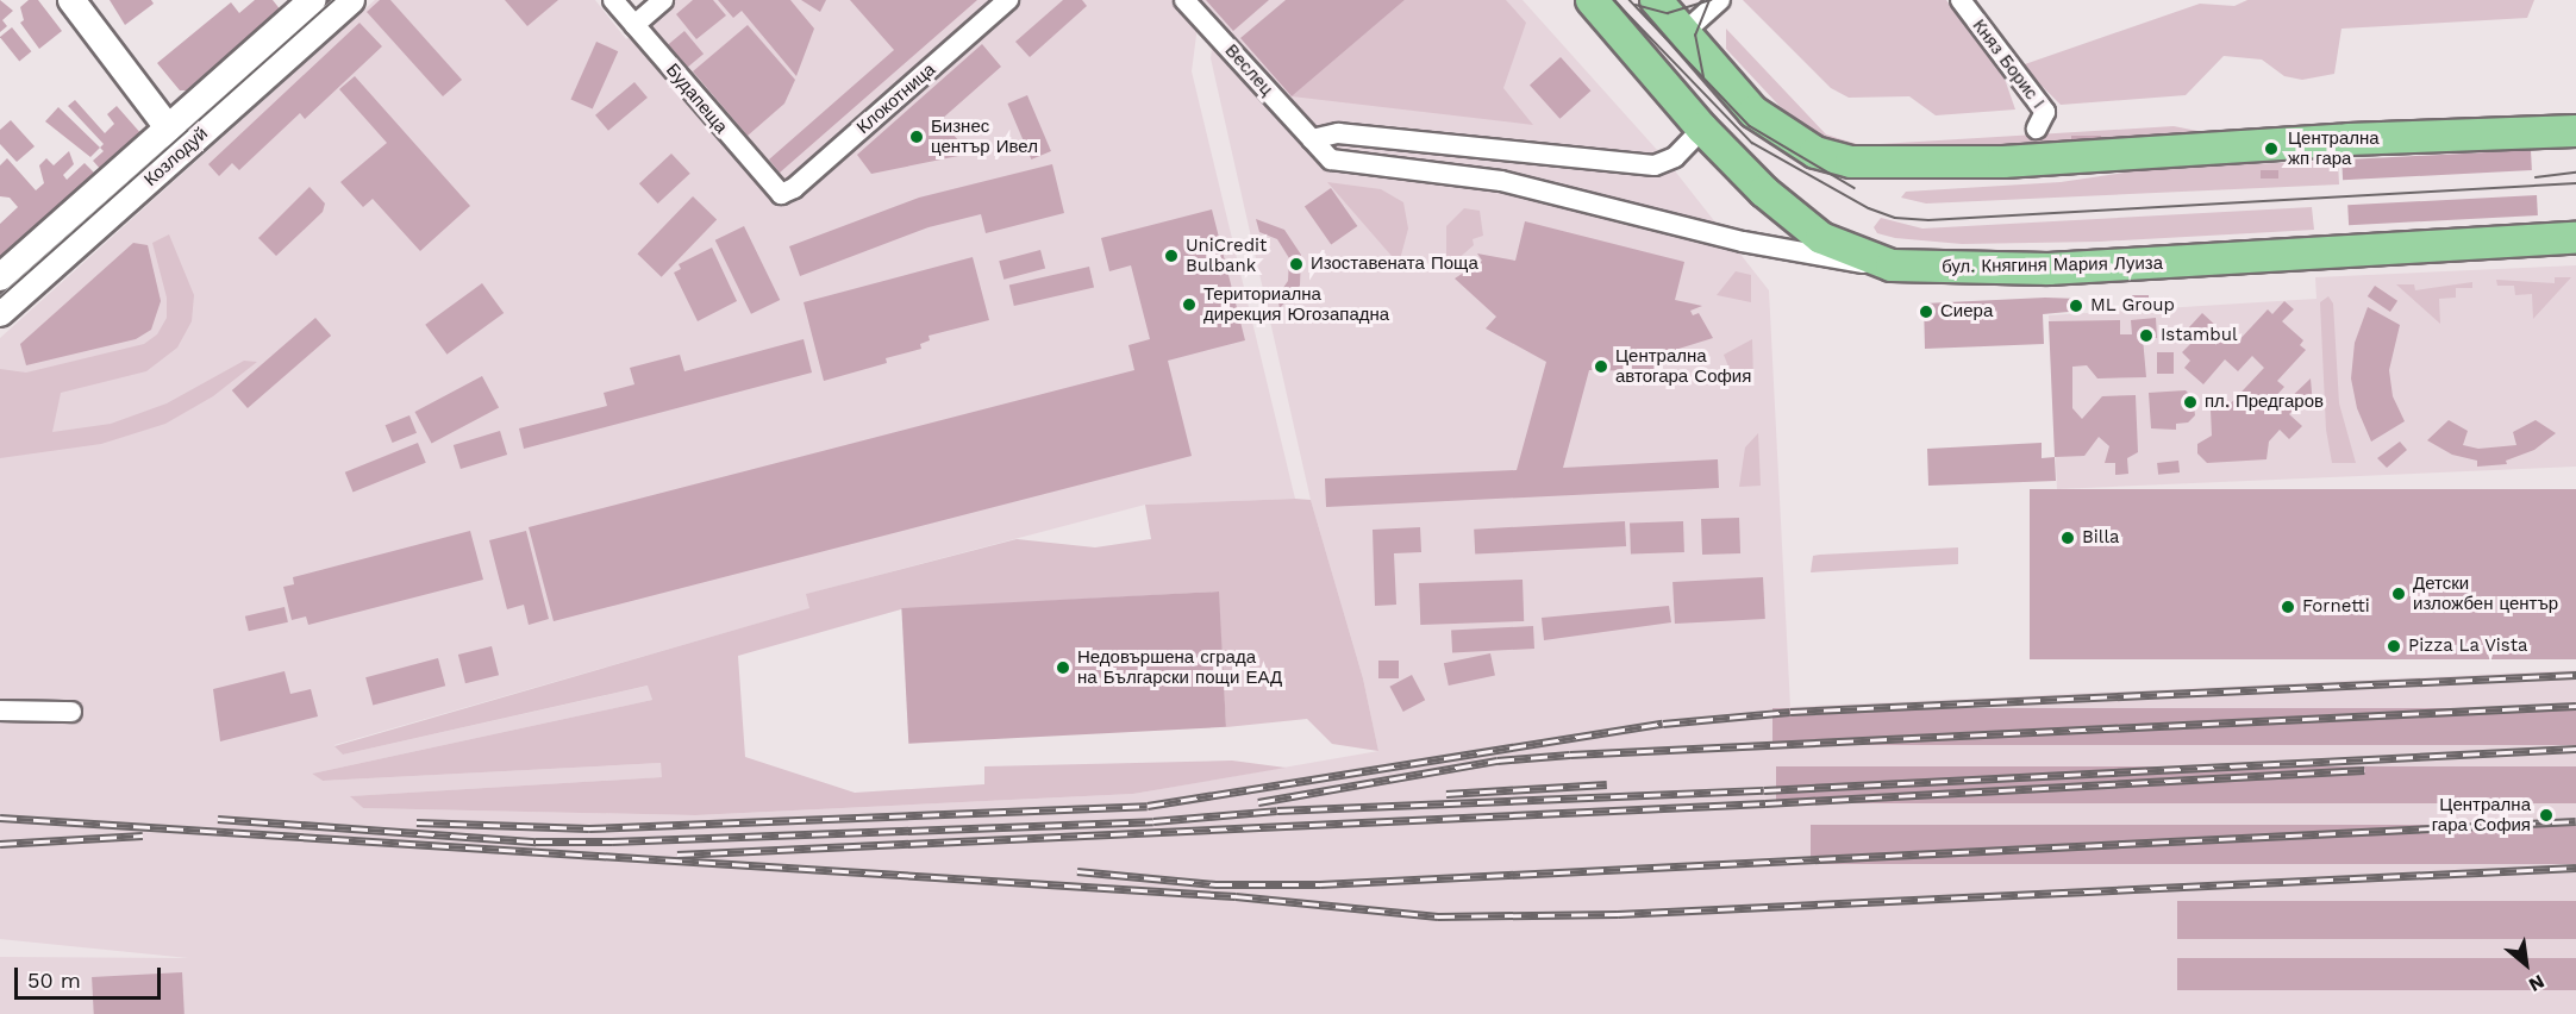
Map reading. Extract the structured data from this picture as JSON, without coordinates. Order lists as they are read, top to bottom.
{
  "streets": {
    "main road": ["Козлодуй", "бул. Княгиня Мария Луиза"],
    "street": [
      "Княз Борис I",
      "Веслец",
      "Будапеща",
      "Клокотница"
    ]
  },
  "crossings": [
    ["Веслец", "бул. Княгиня Мария Луиза"],
    ["Будапеща", "Клокотница"]
  ],
  "places": [
    "Бизнес център Ивел",
    "Централна жп гара",
    "UniCredit Bulbank",
    "Изоставената Поща",
    "Териториална дирекция Югозападна",
    "ML Group",
    "Сиера",
    "Istambul",
    "Централна автогара София",
    "пл. Предгаров",
    "Billa",
    "Детски изложбен център",
    "Fornetti",
    "Pizza La Vista",
    "Недовършена сграда на Български пощи ЕАД",
    "Централна гара София"
  ],
  "scale_bar": "50 m",
  "north": "bottom right"
}
